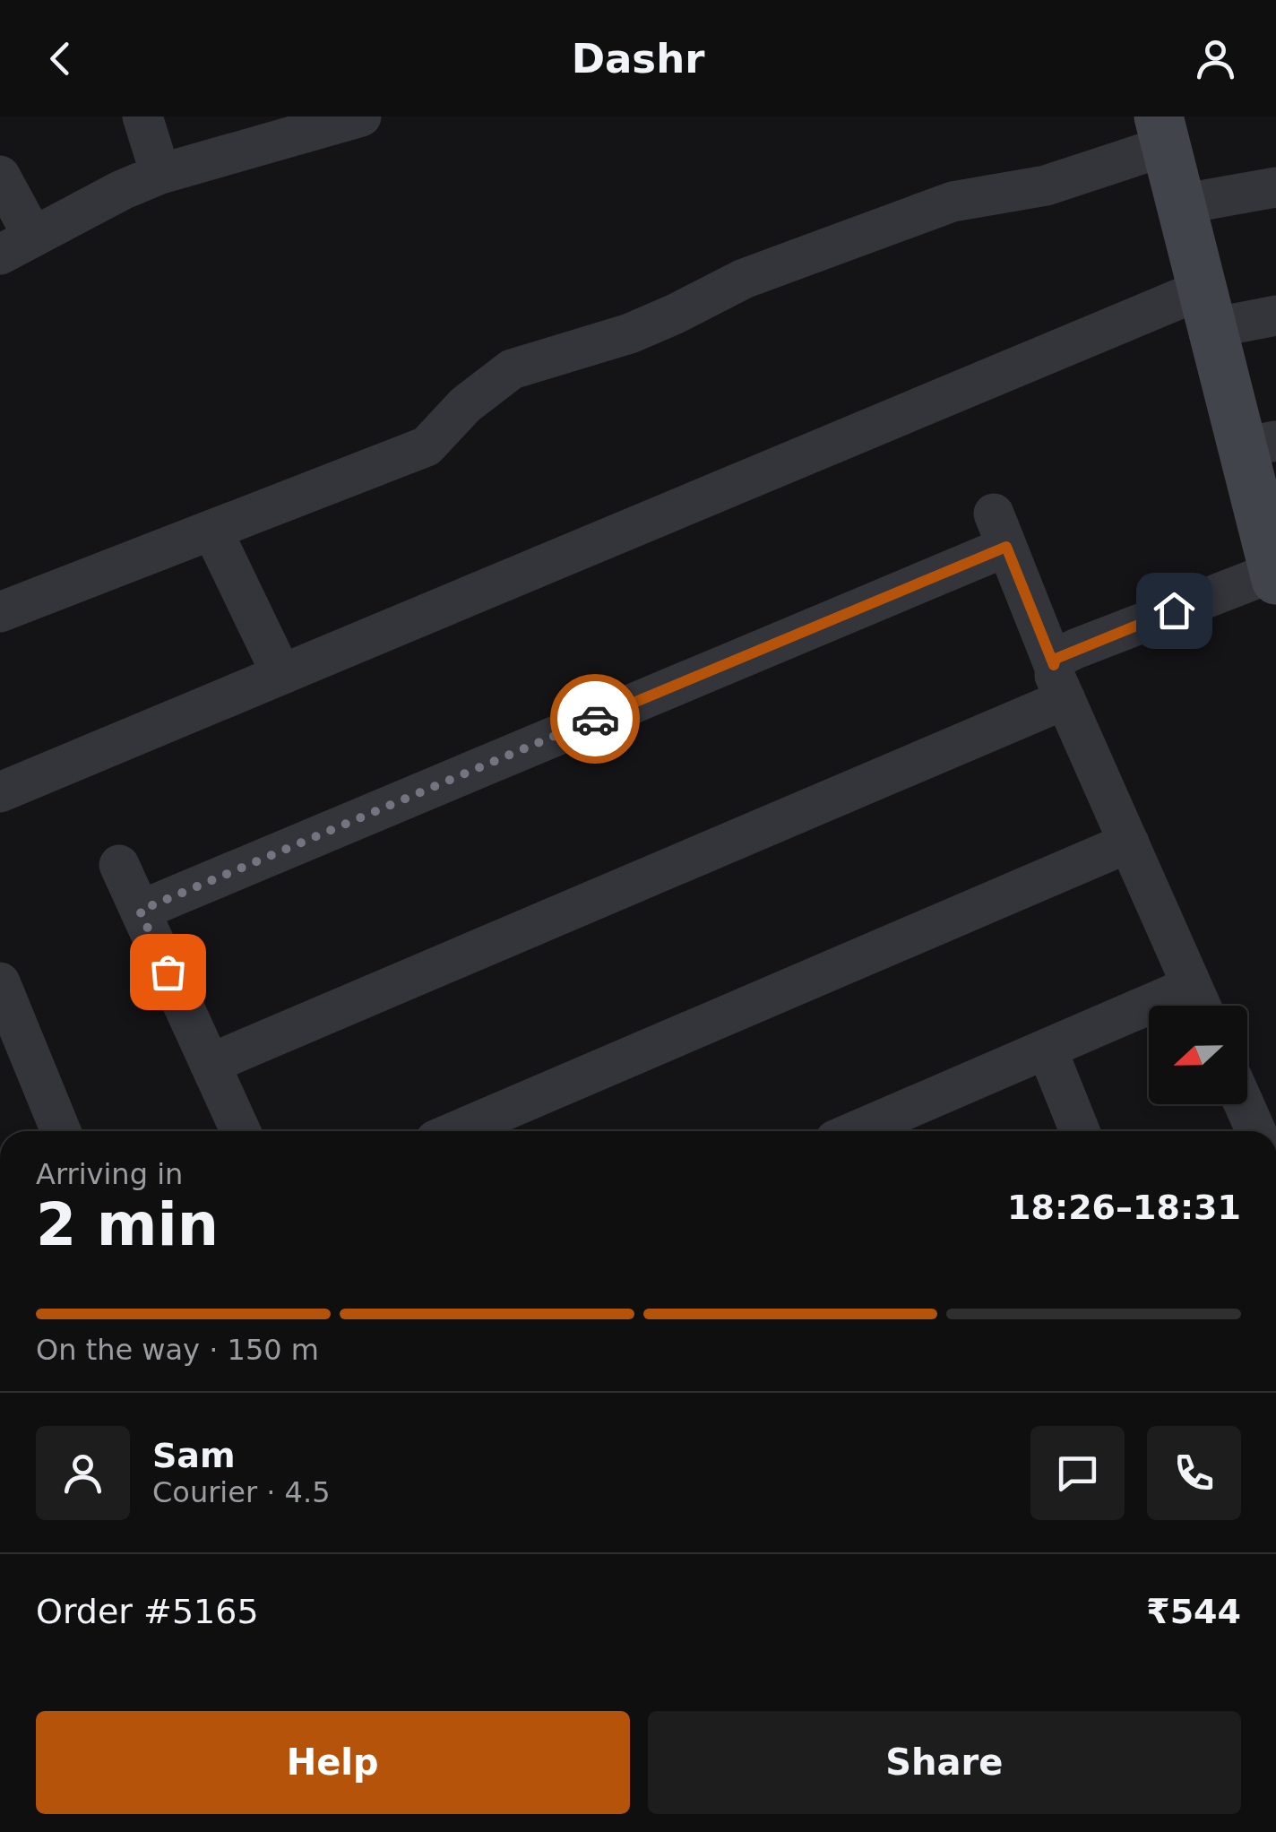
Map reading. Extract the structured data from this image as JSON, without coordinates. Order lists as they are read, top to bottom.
{
  "north": "left",
  "page": {
    "header": "Dashr",
    "heading": ["2 min", "Arriving in", "18:26–18:31"],
    "panel": [
      "Sam",
      "Courier · 4.5",
      "Order #5165",
      "₹544"
    ],
    "bar": "On the way · 150 m",
    "buttons": ["Help", "Share"]
  }
}
